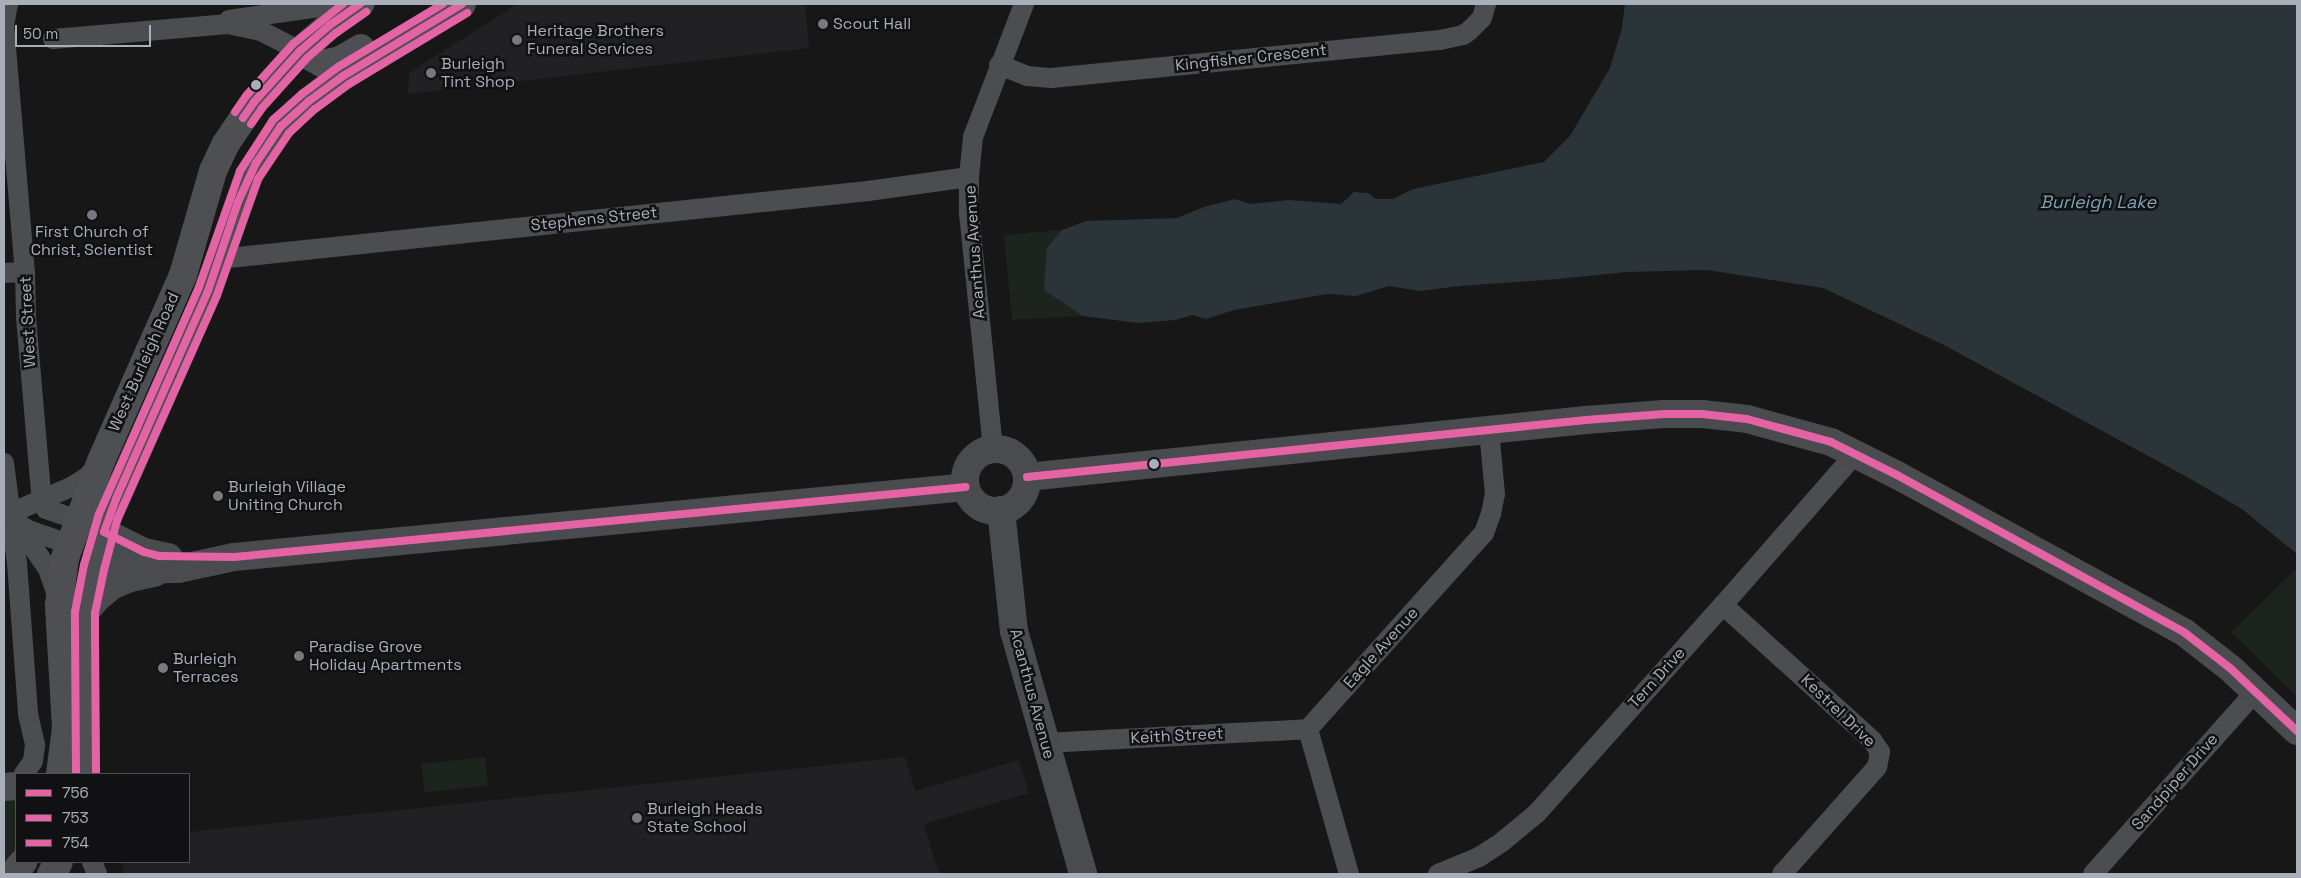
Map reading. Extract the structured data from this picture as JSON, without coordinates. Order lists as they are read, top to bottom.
{
  "streets": {
    "main road": ["West Burleigh Road"],
    "street": [
      "Kingfisher Crescent",
      "Stephens Street",
      "Acanthus Avenue",
      "West Street",
      "Eagle Avenue",
      "Tern Drive",
      "Kestrel Drive",
      "Keith Street",
      "Sandpiper Drive"
    ]
  },
  "crossings": [
    ["Kingfisher Crescent", "Acanthus Avenue"],
    ["Stephens Street", "Acanthus Avenue"],
    ["Stephens Street", "West Burleigh Road"],
    ["Acanthus Avenue", "Keith Street"],
    ["Eagle Avenue", "Keith Street"],
    ["Tern Drive", "Kestrel Drive"]
  ],
  "water": ["Burleigh Lake"],
  "places": [
    "Scout Hall",
    "Heritage Brothers Funeral Services",
    "Burleigh Tint Shop",
    "First Church of Christ, Scientist",
    "Burleigh Village Uniting Church",
    "Paradise Grove Holiday Apartments",
    "Burleigh Terraces",
    "Burleigh Heads State School"
  ],
  "lines": ["transit line 756", "transit line 754", "transit line 753"],
  "legend": ["756", "753", "754"],
  "scale_bar": "50 m"
}
